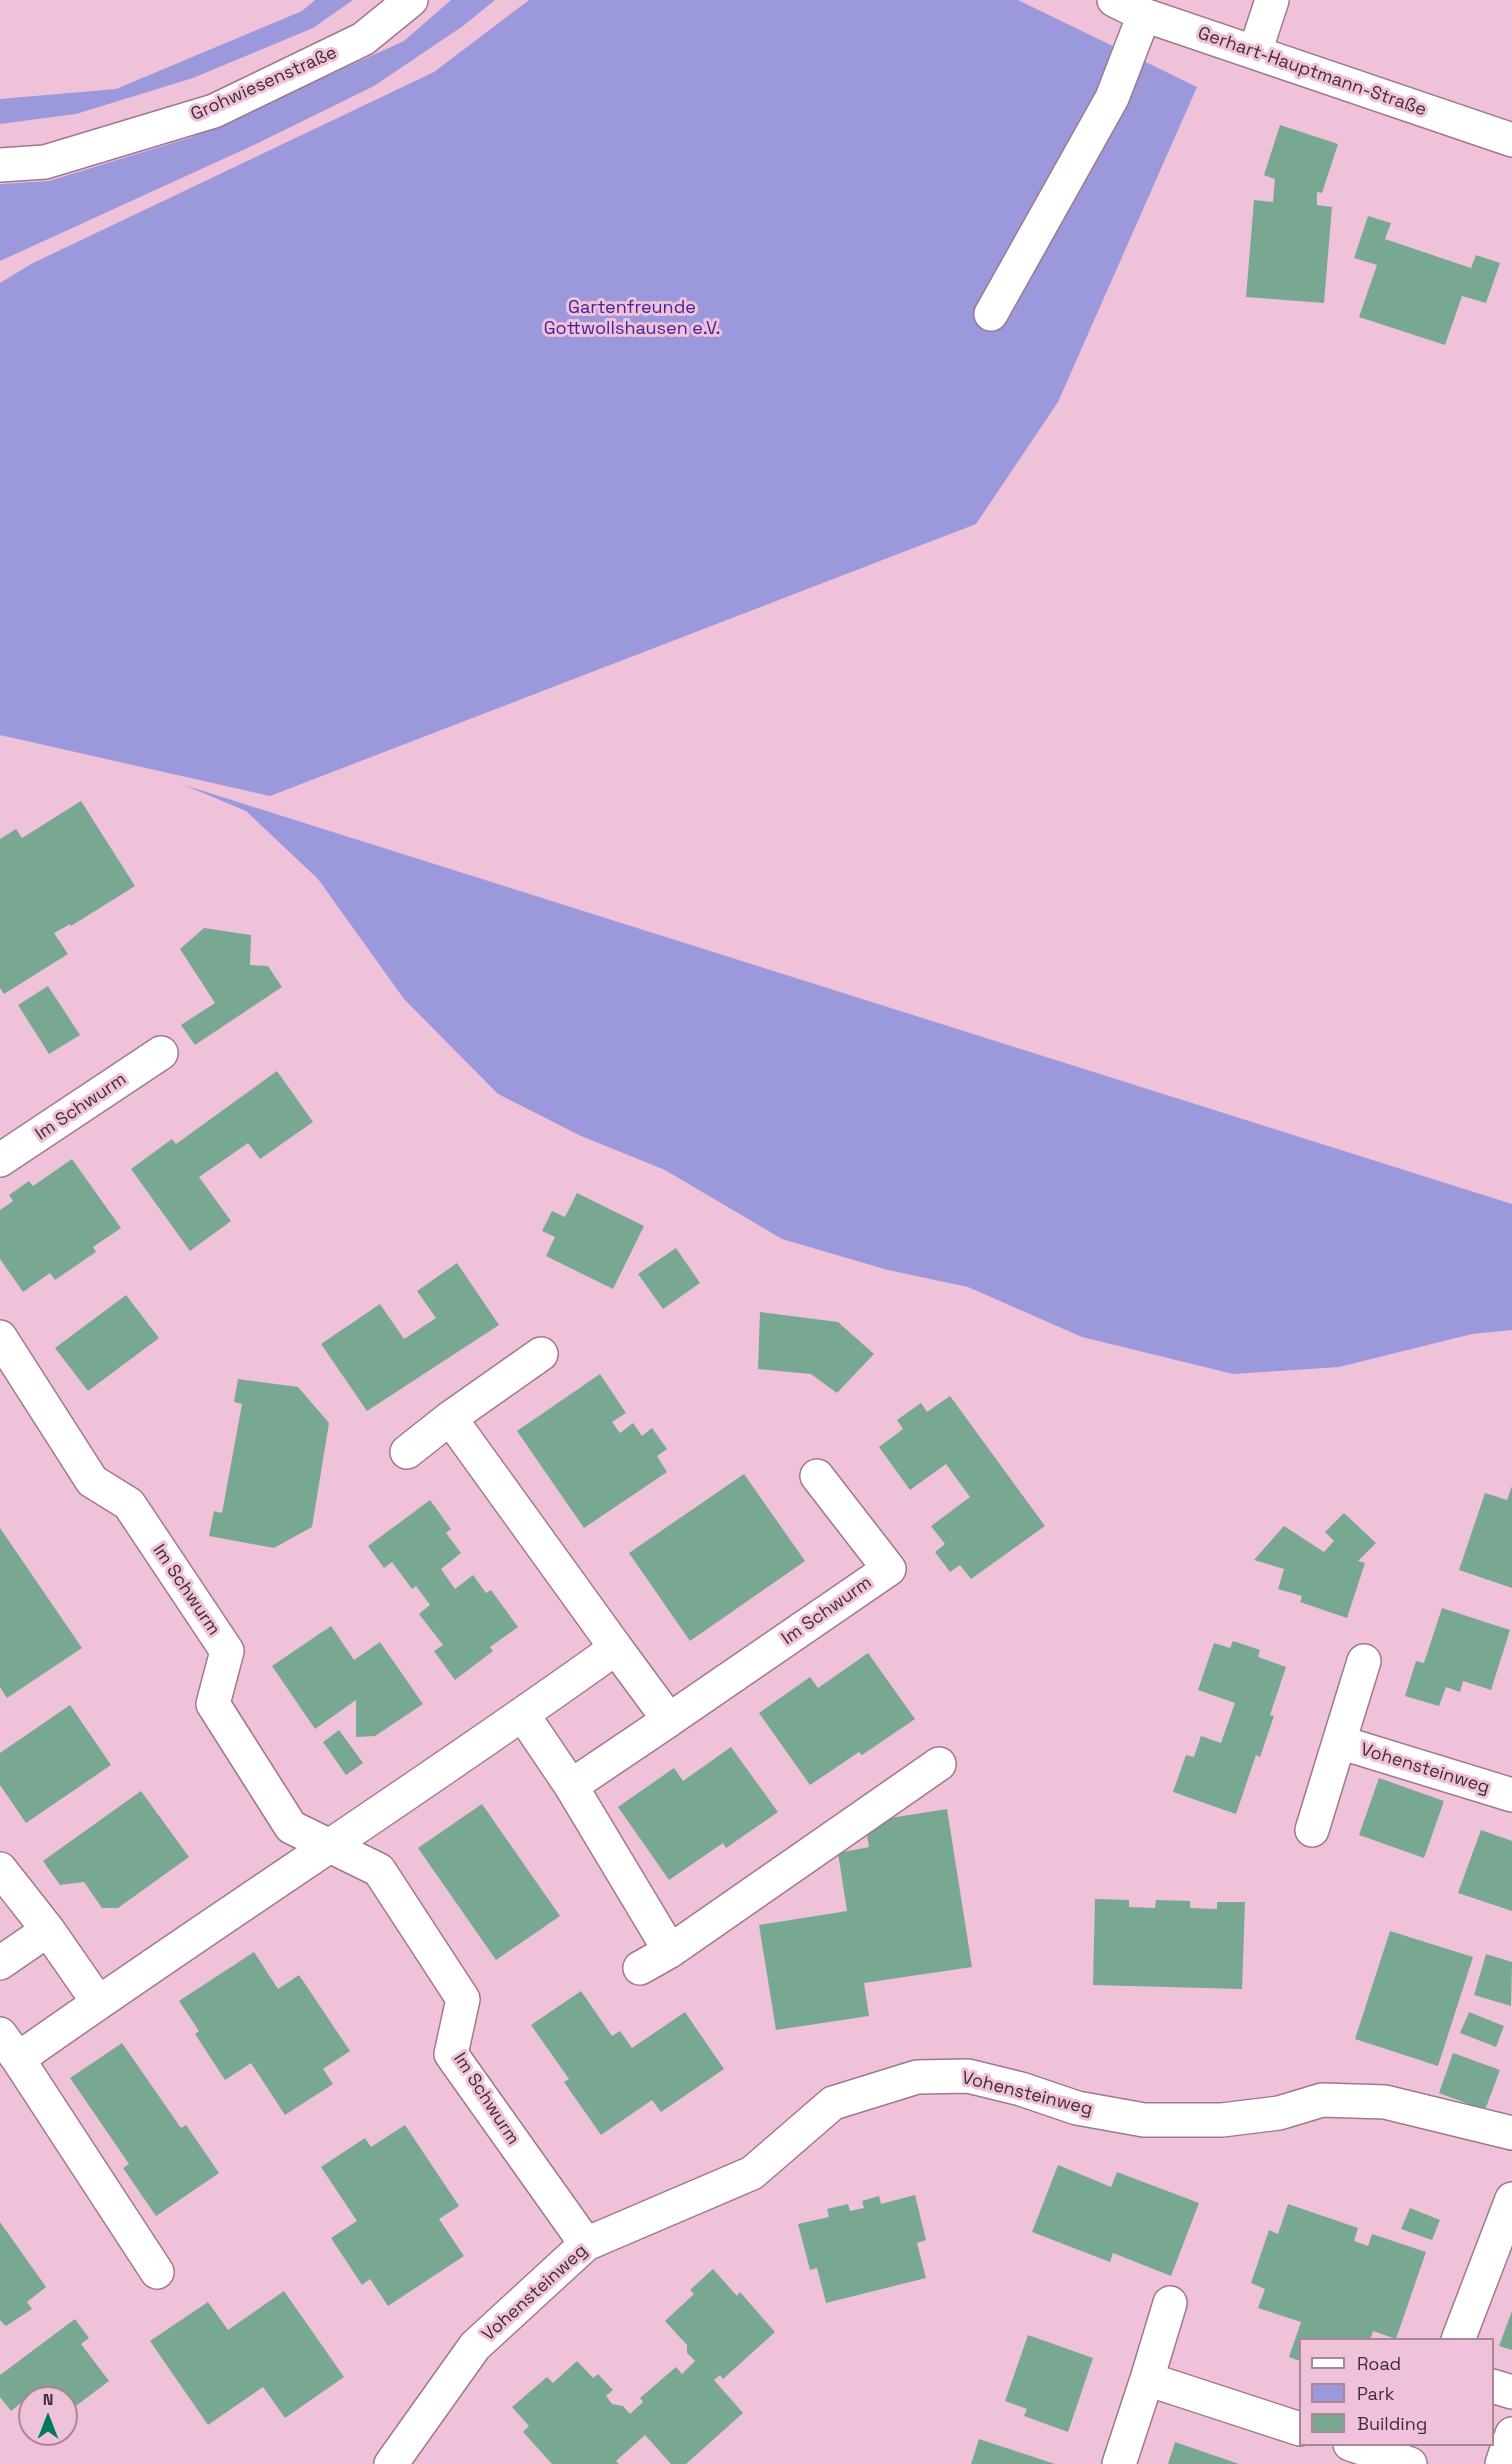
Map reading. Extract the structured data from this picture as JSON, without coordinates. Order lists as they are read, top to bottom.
{
  "streets": {
    "street": [
      "Gerhart-Hauptmann-Straße",
      "Grohwiesenstraße",
      "Im Schwurm",
      "Vohensteinweg"
    ]
  },
  "crossings": [
    ["Im Schwurm", "Vohensteinweg"]
  ],
  "parks": ["Gartenfreunde Gottwollshausen e.V."],
  "legend": ["Road", "Park", "Building"],
  "north": "top"
}
